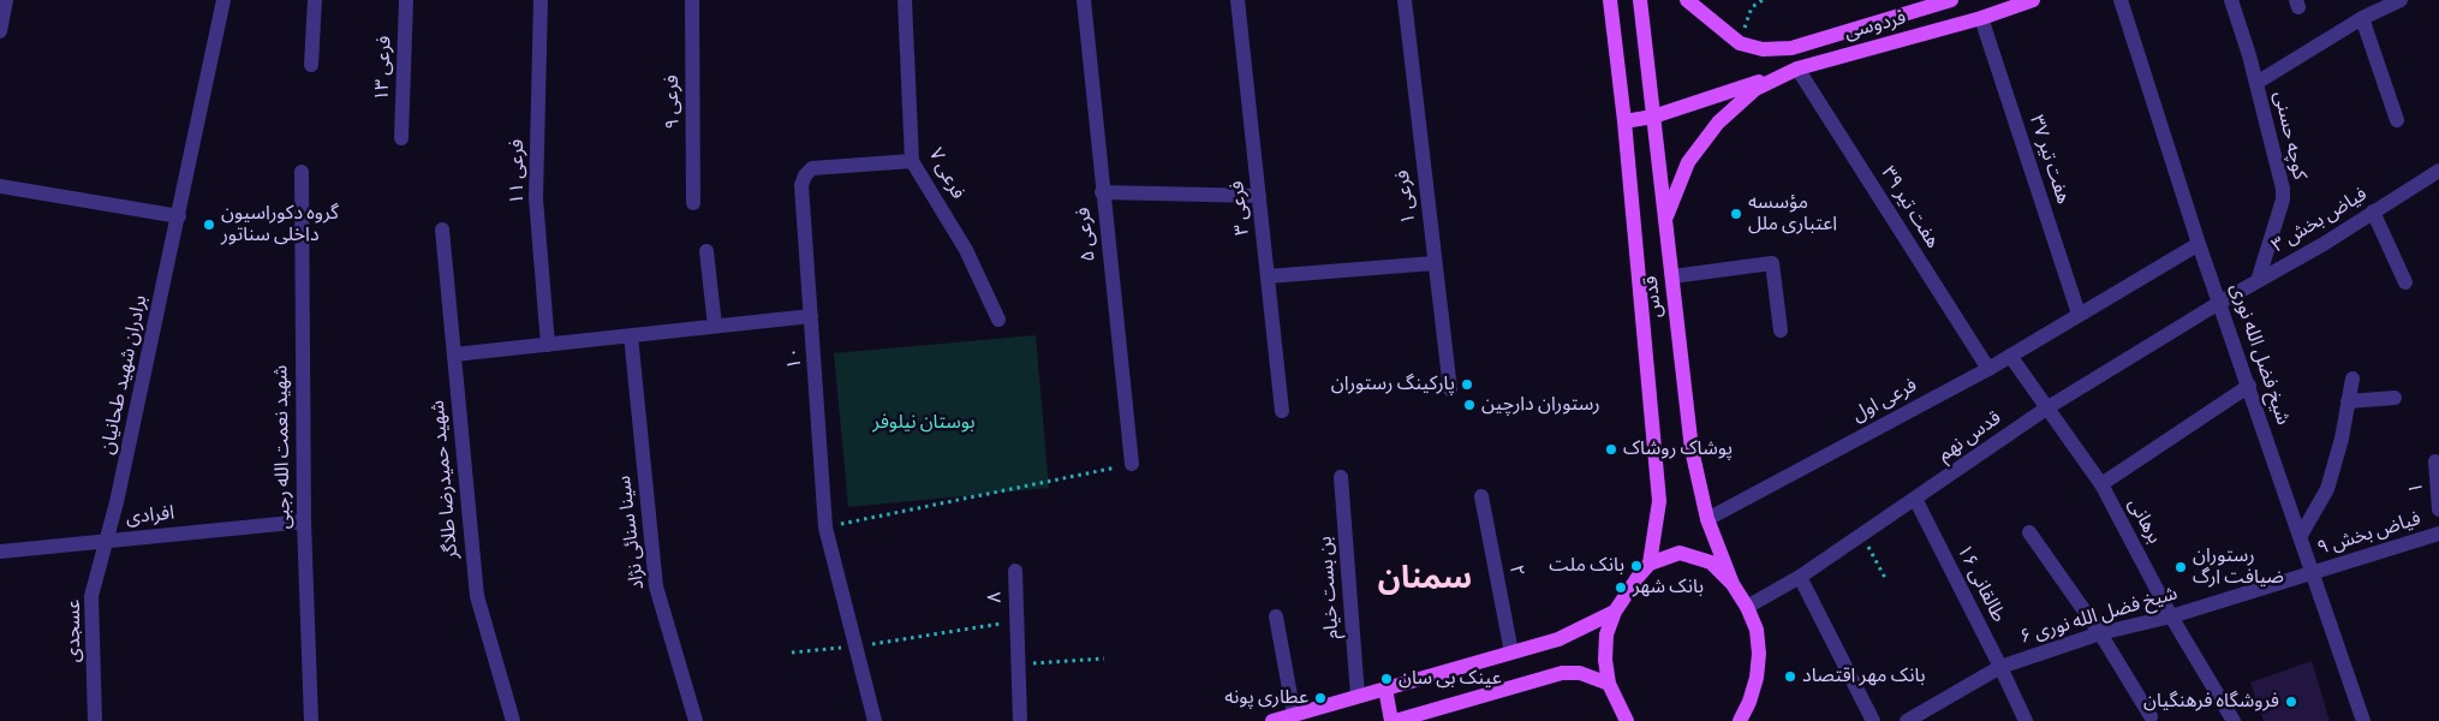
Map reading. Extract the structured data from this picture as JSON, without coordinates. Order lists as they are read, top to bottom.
{
  "streets": {
    "main road": ["فردوسی", "قدس"],
    "street": [
      "فرعی ۱۳",
      "فرعی ۹",
      "کوچه حسنی",
      "هفت تیر ۳۷",
      "فرعی ۱۱",
      "فرعی ۷",
      "فرعی ۱",
      "فرعی ۳",
      "هفت تیر ۳۹",
      "فیاض بخش ۳",
      "فرعی ۵",
      "شیخ فضل الله نوری",
      "۱۰",
      "برادران شهید طحانیان",
      "فرعی اول",
      "قدس نهم",
      "شهید نعمت الله رجبی",
      "شهید حمیدرضا طلاگر",
      "۱",
      "افرادی",
      "برهانی",
      "سینا سنائی نژاد",
      "فیاض بخش ۹",
      "۲",
      "طالقانی ۱۶",
      "بن بست خیام",
      "۸",
      "شیخ فضل الله نوری ۶",
      "عسجدی"
    ]
  },
  "crossings": [
    ["فردوسی", "هفت تیر ۳۷"],
    ["فردوسی", "هفت تیر ۳۹"],
    ["فردوسی", "قدس"],
    ["کوچه حسنی", "فیاض بخش ۳"],
    ["هفت تیر ۳۷", "فرعی اول"],
    ["فرعی ۷", "۱۰"],
    ["هفت تیر ۳۹", "فرعی اول"],
    ["فیاض بخش ۳", "شیخ فضل الله نوری"],
    ["فیاض بخش ۳", "قدس نهم"],
    ["قدس", "فرعی اول"],
    ["شیخ فضل الله نوری", "فرعی اول"],
    ["شیخ فضل الله نوری", "قدس نهم"],
    ["شیخ فضل الله نوری", "فیاض بخش ۹"],
    ["شیخ فضل الله نوری", "شیخ فضل الله نوری ۶"],
    ["برادران شهید طحانیان", "افرادی"],
    ["برادران شهید طحانیان", "عسجدی"],
    ["فرعی اول", "برهانی"],
    ["قدس نهم", "برهانی"],
    ["قدس نهم", "طالقانی ۱۶"],
    ["شهید نعمت الله رجبی", "افرادی"],
    ["افرادی", "عسجدی"],
    ["برهانی", "شیخ فضل الله نوری ۶"],
    ["فیاض بخش ۹", "شیخ فضل الله نوری ۶"],
    ["طالقانی ۱۶", "شیخ فضل الله نوری ۶"]
  ],
  "districts": ["سمنان"],
  "parks": ["بوستان نیلوفر"],
  "places": [
    "مؤسسه اعتباری ملل",
    "گروه دکوراسیون داخلی سناتور",
    "پارکینگ رستوران",
    "رستوران دارچین",
    "پوشاک روشاک",
    "بانک ملت",
    "رستوران ضیافت ارگ",
    "بانک شهر",
    "بانک مهر اقتصاد",
    "عینک بی سان",
    "عطاری پونه",
    "فروشگاه فرهنگیان"
  ]
}
